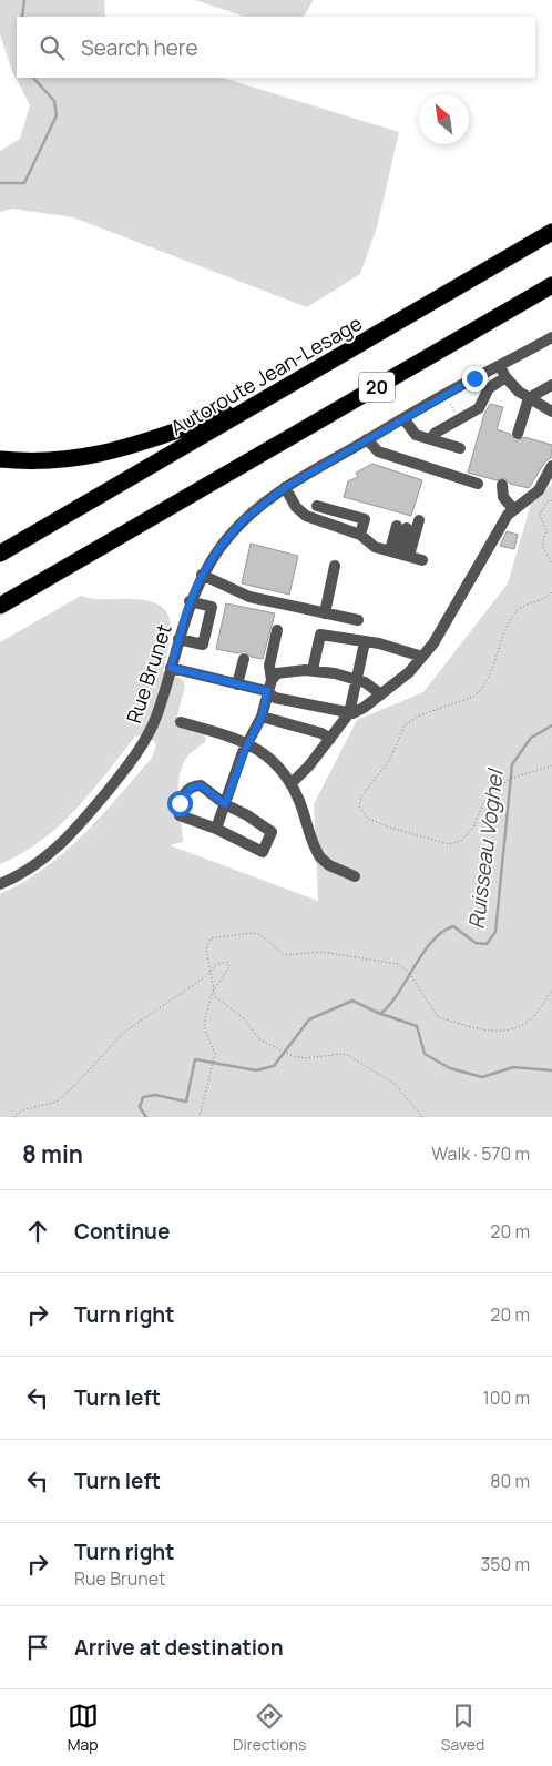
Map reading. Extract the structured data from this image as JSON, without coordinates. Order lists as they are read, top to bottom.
{
  "streets": {
    "highway": ["Autoroute Jean-Lesage", "20"],
    "street": ["Rue Brunet"]
  },
  "water": ["Ruisseau Voghel"],
  "north": "top left",
  "page": {
    "search": "Search here",
    "heading": ["8 min", "Walk · 570 m"],
    "list": [
      ["Continue", "20 m"],
      ["Turn right", "20 m"],
      ["Turn left", "100 m"],
      ["Turn left", "80 m"],
      ["Turn right", "Rue Brunet", "350 m"],
      "Arrive at destination"
    ],
    "nav": ["Map", "Directions", "Saved"]
  }
}
